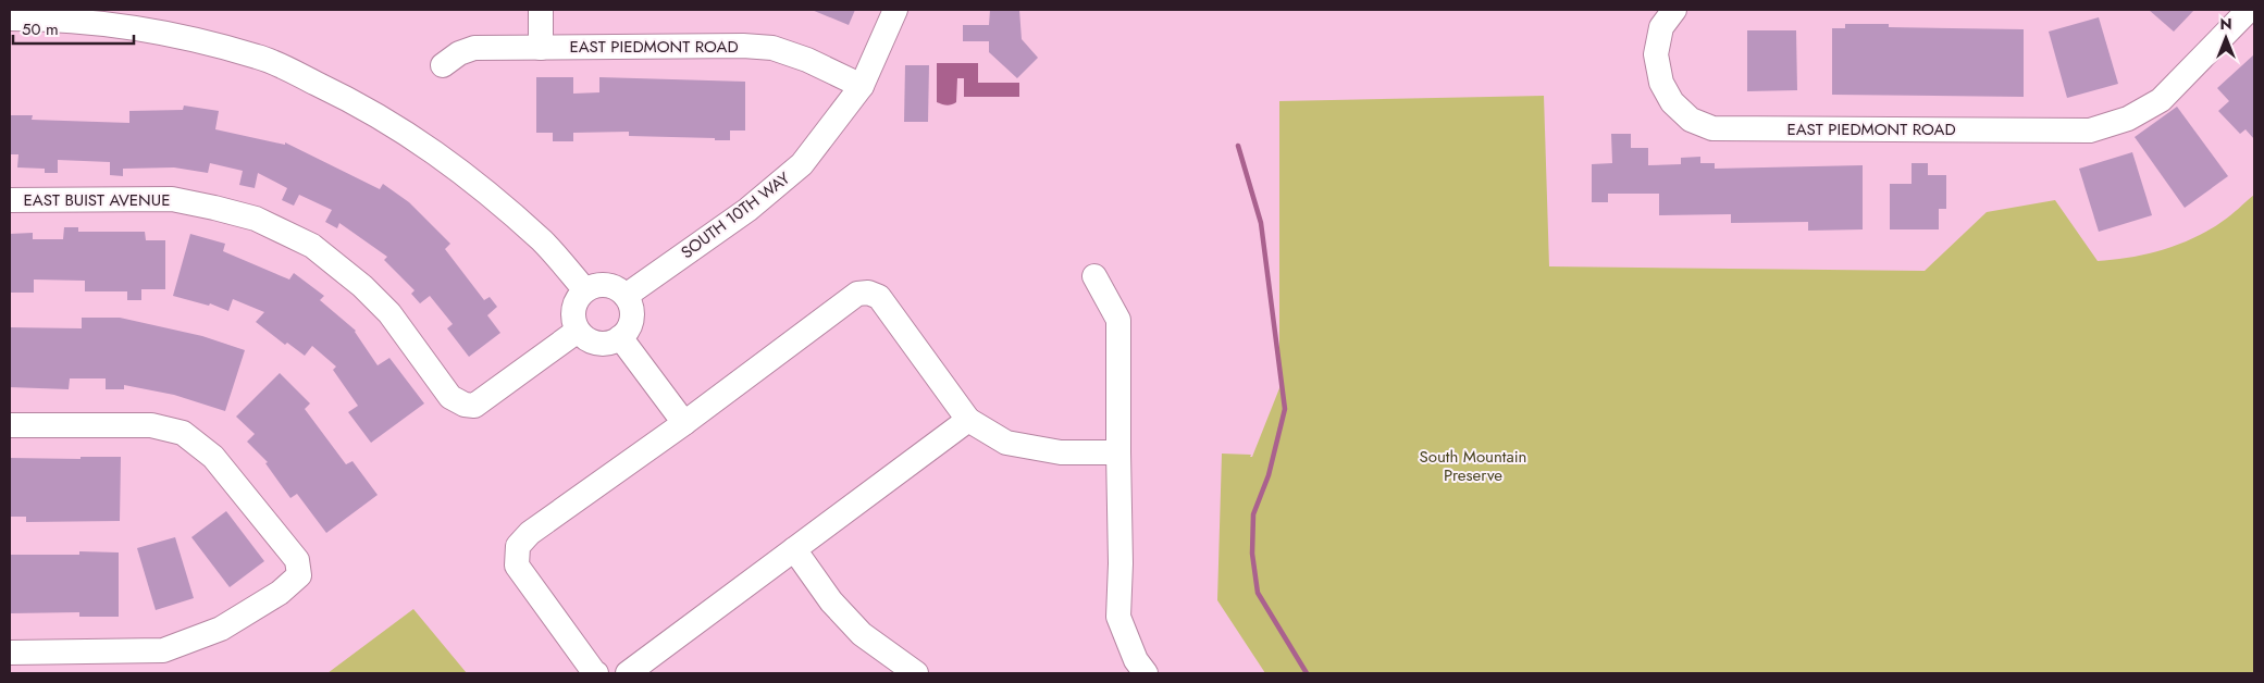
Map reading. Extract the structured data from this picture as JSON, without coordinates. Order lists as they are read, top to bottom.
{
  "streets": {
    "street": ["EAST PIEDMONT ROAD", "EAST BUIST AVENUE", "SOUTH 10TH WAY"]
  },
  "crossings": [
    ["EAST PIEDMONT ROAD", "SOUTH 10TH WAY"],
    ["EAST BUIST AVENUE", "SOUTH 10TH WAY"]
  ],
  "parks": ["South Mountain Preserve"],
  "scale_bar": "50 m",
  "north": "top"
}
